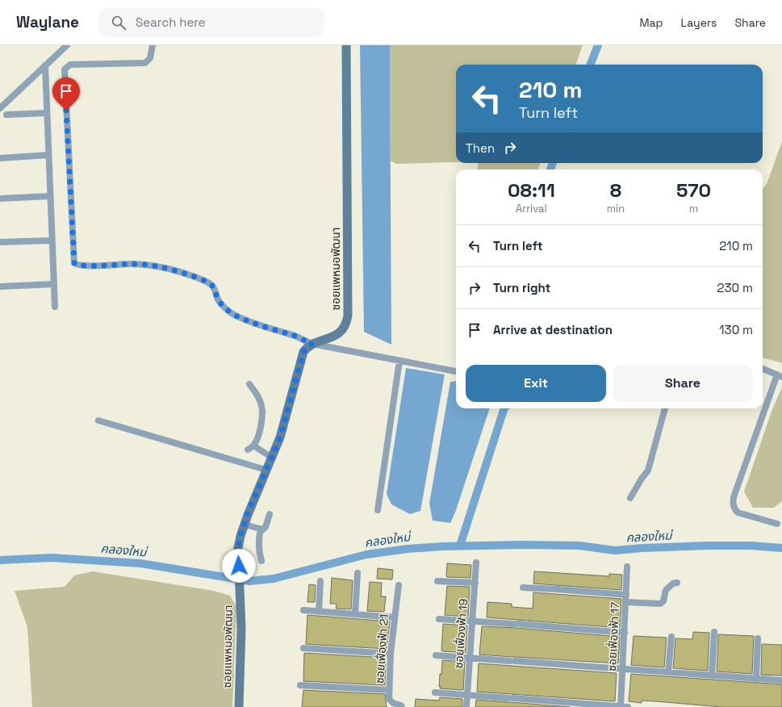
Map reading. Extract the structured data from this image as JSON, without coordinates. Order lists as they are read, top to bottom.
{
  "streets": {
    "street": [
      "ซอยแพหมอพัฒนา",
      "ซอยเฟื่องฟ้า 19",
      "ซอยเฟื่องฟ้า 17",
      "ซอยเฟื่องฟ้า 21"
    ]
  },
  "water": ["คลองใหม่"],
  "page": {
    "header": "Waylane",
    "search": "Search here",
    "nav": ["Map", "Layers", "Share"],
    "turn": ["210 m", "Turn left"],
    "then": "Then",
    "eta": [
      "08:11",
      "Arrival",
      "8",
      "min",
      "570",
      "m"
    ],
    "list": [
      {
        "name": "Turn left",
        "value": "210 m"
      },
      {
        "name": "Turn right",
        "value": "230 m"
      },
      {
        "name": "Arrive at destination",
        "value": "130 m"
      }
    ],
    "buttons": ["Exit", "Share"]
  }
}
